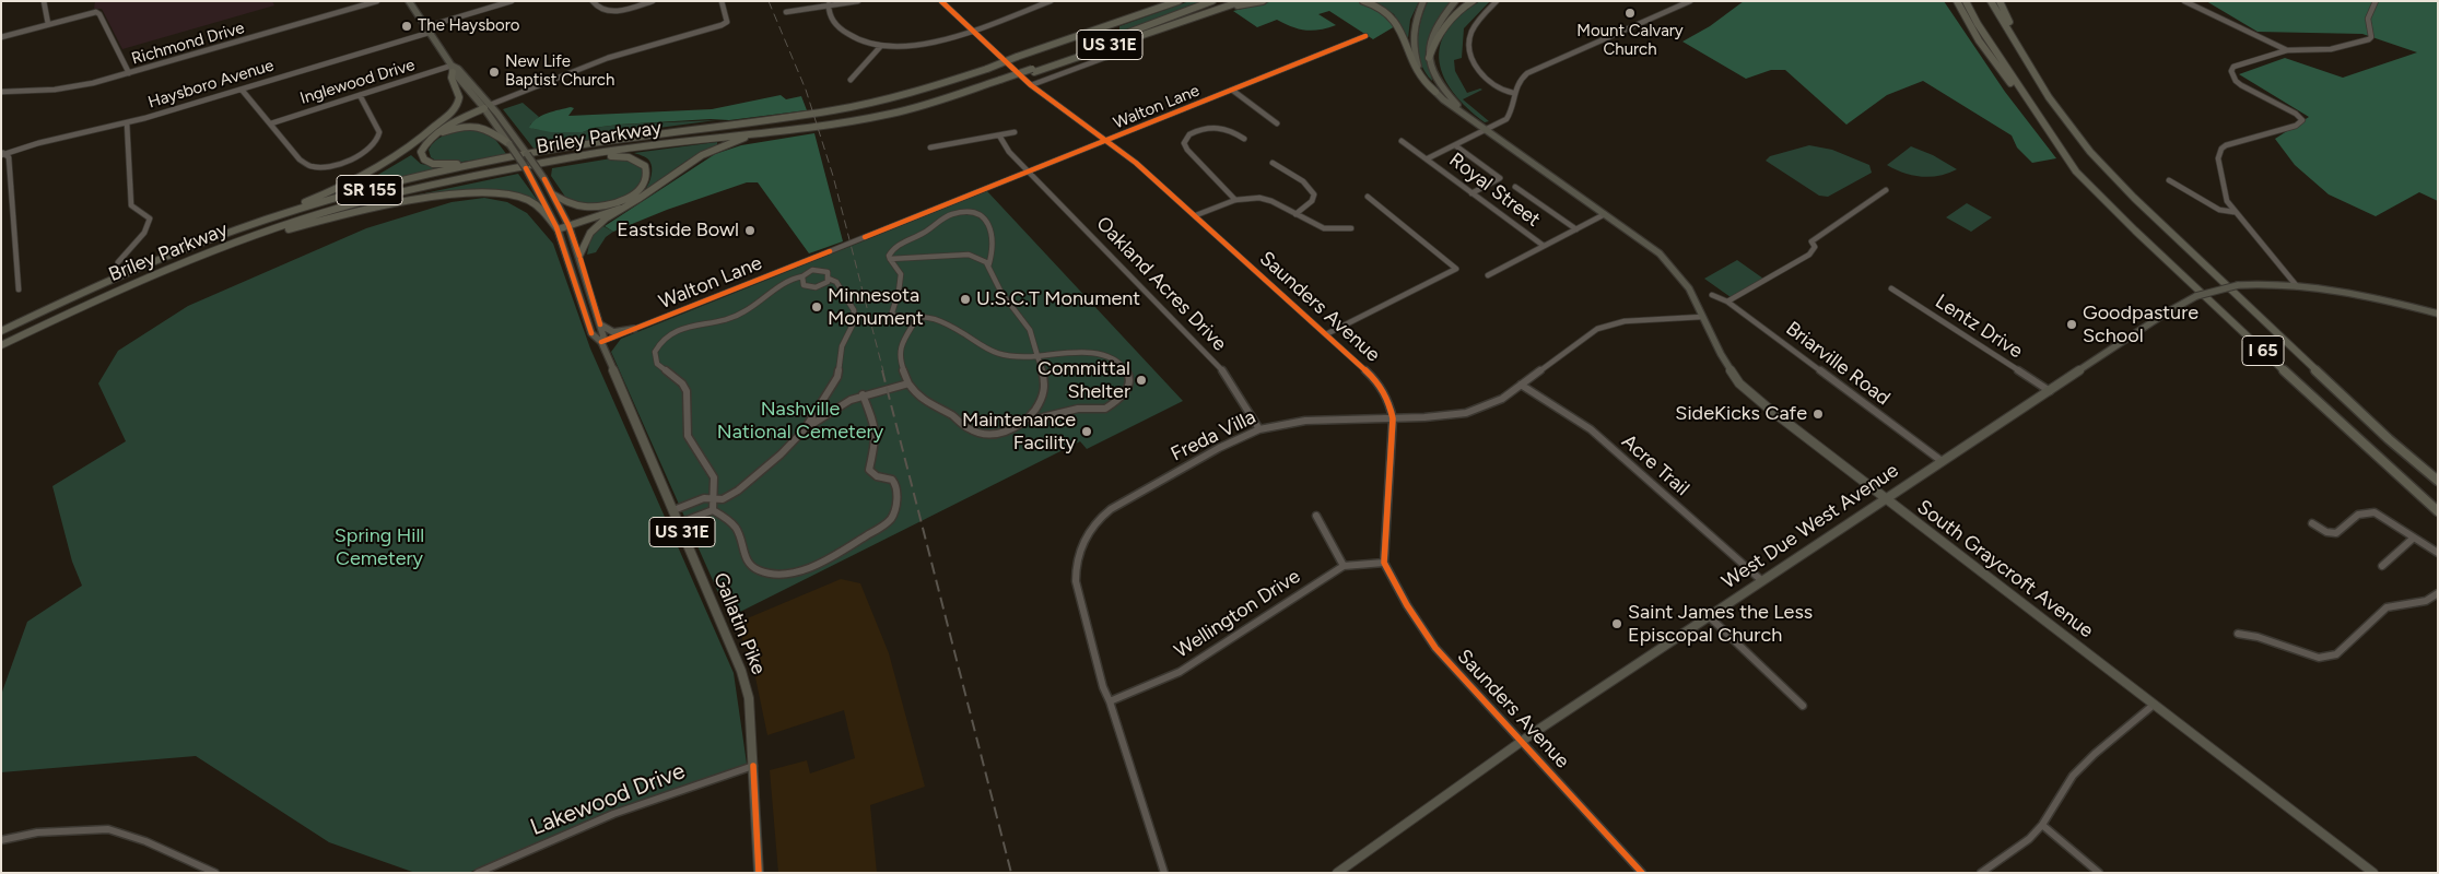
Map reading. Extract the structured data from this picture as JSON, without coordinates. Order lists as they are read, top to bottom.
{
  "streets": {
    "highway": [
      "US 31E",
      "Briley Parkway",
      "SR 155",
      "I 65"
    ],
    "main road": ["West Due West Avenue", "South Graycroft Avenue", "Gallatin Pike"],
    "street": [
      "Richmond Drive",
      "Inglewood Drive",
      "Haysboro Avenue",
      "Walton Lane",
      "Royal Street",
      "Oakland Acres Drive",
      "Saunders Avenue",
      "Lentz Drive",
      "Briarville Road",
      "Freda Villa",
      "Acre Trail",
      "Wellington Drive",
      "Lakewood Drive"
    ]
  },
  "crossings": [
    ["US 31E", "Briley Parkway"],
    ["US 31E", "Gallatin Pike"],
    ["Inglewood Drive", "Gallatin Pike"],
    ["Haysboro Avenue", "Gallatin Pike"],
    ["Walton Lane", "Oakland Acres Drive"],
    ["Walton Lane", "Saunders Avenue"],
    ["Walton Lane", "Gallatin Pike"],
    ["Oakland Acres Drive", "Freda Villa"],
    ["Saunders Avenue", "Freda Villa"],
    ["Saunders Avenue", "West Due West Avenue"],
    ["Saunders Avenue", "Wellington Drive"],
    ["Lentz Drive", "West Due West Avenue"],
    ["Briarville Road", "West Due West Avenue"],
    ["Freda Villa", "Acre Trail"],
    ["Freda Villa", "South Graycroft Avenue"],
    ["Freda Villa", "Wellington Drive"],
    ["Acre Trail", "West Due West Avenue"],
    ["West Due West Avenue", "South Graycroft Avenue"],
    ["Gallatin Pike", "Lakewood Drive"]
  ],
  "parks": ["Nashville National Cemetery", "Spring Hill Cemetery"],
  "places": [
    "Mount Calvary Church",
    "The Haysboro",
    "New Life Baptist Church",
    "Eastside Bowl",
    "U.S.C.T Monument",
    "Minnesota Monument",
    "Goodpasture School",
    "Committal Shelter",
    "SideKicks Cafe",
    "Maintenance Facility",
    "Saint James the Less Episcopal Church"
  ]
}
